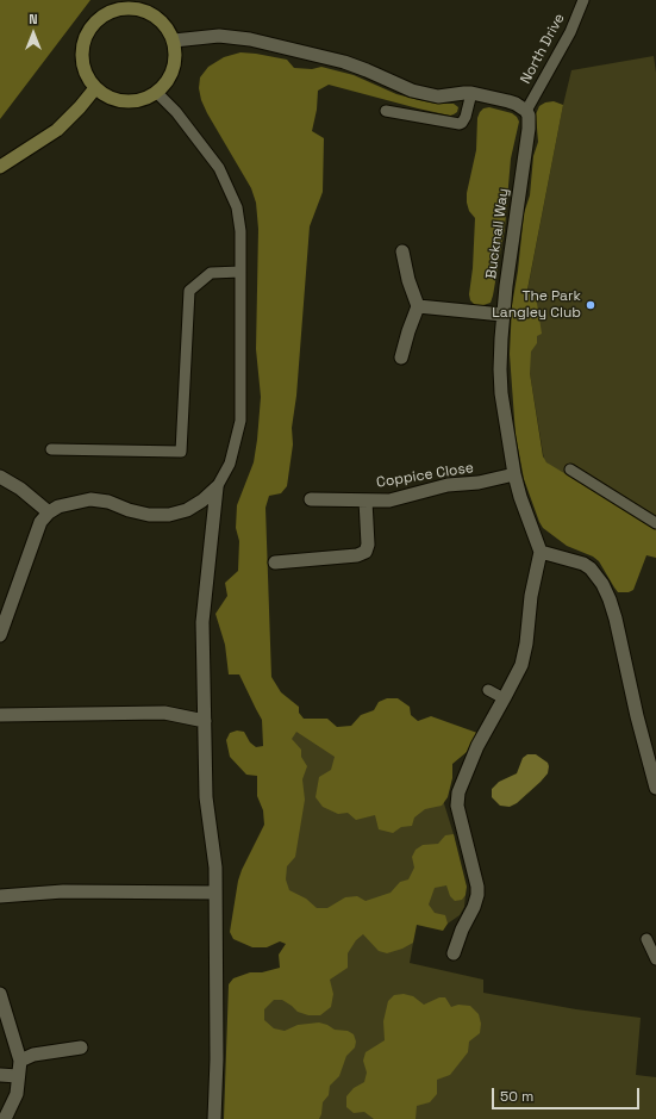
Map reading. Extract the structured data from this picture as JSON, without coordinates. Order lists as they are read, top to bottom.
{
  "streets": {
    "street": ["Bucknall Way", "Coppice Close"],
    "lane": ["North Drive"]
  },
  "crossings": [
    ["North Drive", "Bucknall Way"],
    ["Bucknall Way", "Coppice Close"]
  ],
  "places": ["The Park Langley Club"],
  "scale_bar": "50 m",
  "north": "top"
}
